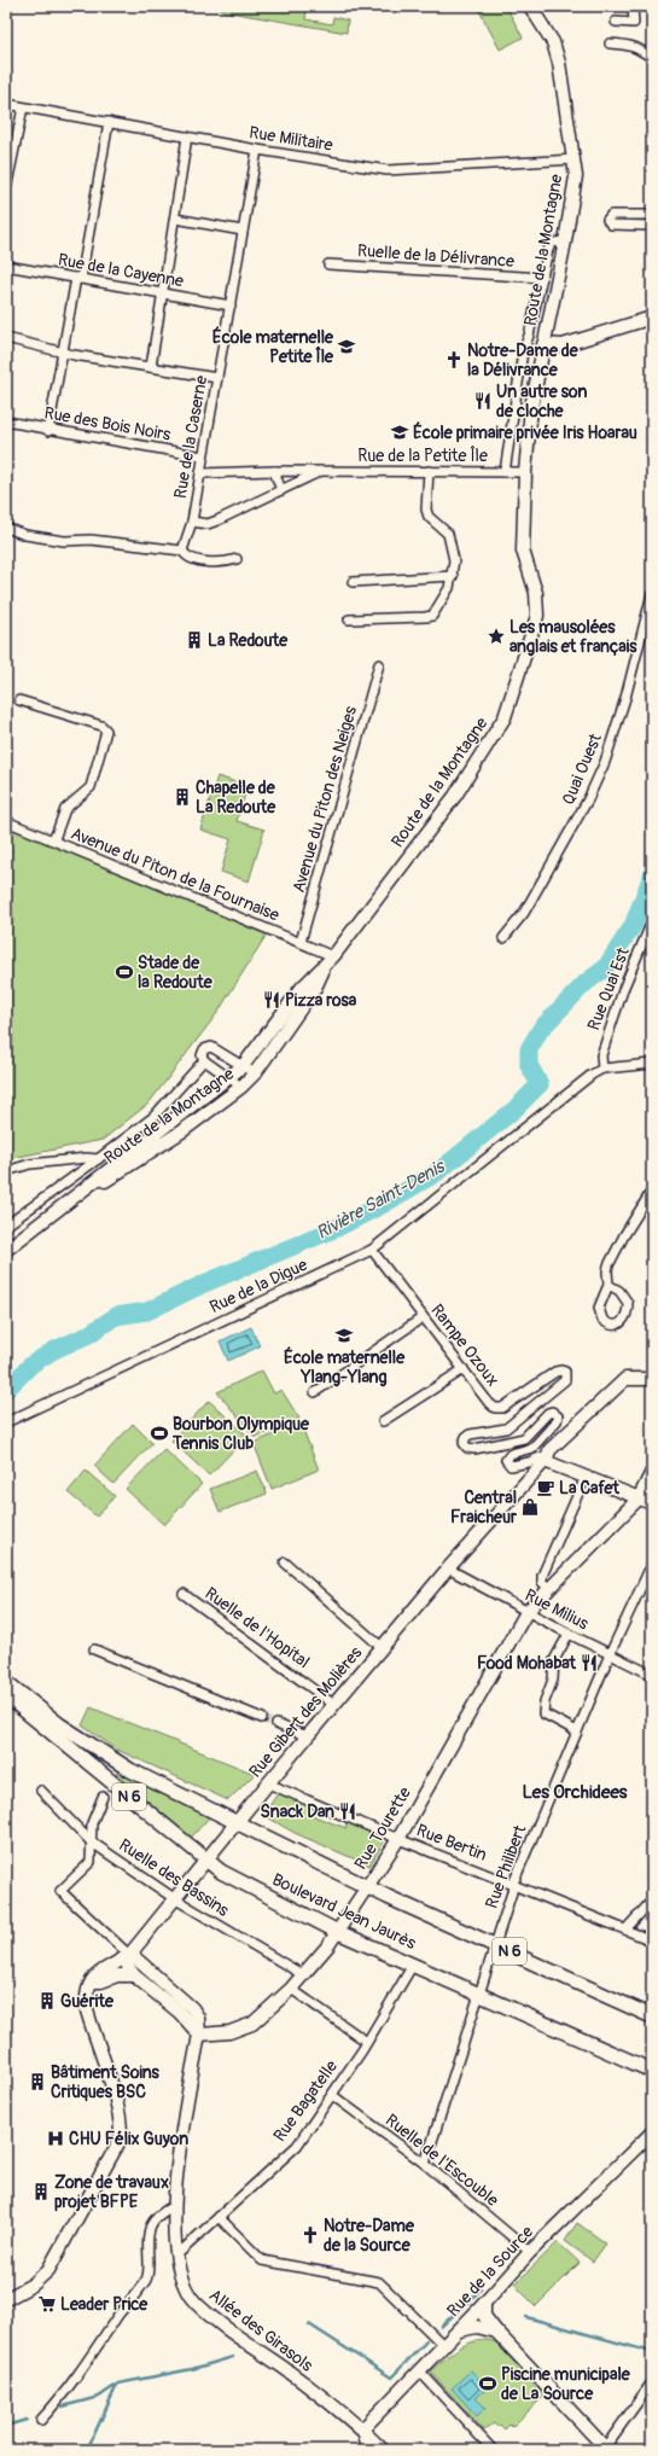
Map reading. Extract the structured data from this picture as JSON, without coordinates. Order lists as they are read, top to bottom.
{
  "streets": {
    "main road": [
      "Route de la Montagne",
      "Rue Gibert des Molières",
      "N 6",
      "Rue Tourette",
      "Boulevard Jean Jaurès",
      "Rue de la Source",
      "Allée des Girasols"
    ],
    "street": [
      "Rue Militaire",
      "Ruelle de la Délivrance",
      "Rue de la Cayenne",
      "Rue des Bois Noirs",
      "Rue de la Caserne",
      "Rue de la Petite Île",
      "Quai Ouest",
      "Avenue du Piton des Neiges",
      "Avenue du Piton de la Fournaise",
      "Rue Quai Est",
      "Rue de la Digue",
      "Rampe Ozoux",
      "Rue Milius",
      "Ruelle de l'Hopital",
      "Rue Bertin",
      "Rue Philibert",
      "Ruelle des Bassins",
      "Rue Bagatelle",
      "Ruelle de l'Escouble"
    ]
  },
  "crossings": [
    ["Rue Militaire", "Route de la Montagne"],
    ["Rue Militaire", "Rue de la Caserne"],
    ["Route de la Montagne", "Rue de la Petite Île"],
    ["Route de la Montagne", "Avenue du Piton de la Fournaise"],
    ["Rue de la Cayenne", "Rue de la Caserne"],
    ["Rue des Bois Noirs", "Rue de la Caserne"],
    ["Rue de la Caserne", "Rue de la Petite Île"],
    ["Avenue du Piton des Neiges", "Avenue du Piton de la Fournaise"],
    ["Rue Quai Est", "Rue de la Digue"],
    ["Rue de la Digue", "Rampe Ozoux"],
    ["Rampe Ozoux", "Rue Gibert des Molières"],
    ["Rue Milius", "Rue Gibert des Molières"],
    ["Rue Milius", "Rue Tourette"],
    ["Rue Milius", "Rue Philibert"],
    ["Ruelle de l'Hopital", "Rue Gibert des Molières"],
    ["Rue Gibert des Molières", "Rue Bertin"],
    ["Rue Gibert des Molières", "Ruelle des Bassins"],
    ["Rue Gibert des Molières", "Boulevard Jean Jaurès"],
    ["N 6", "Boulevard Jean Jaurès"],
    ["Rue Tourette", "Rue Bertin"],
    ["Rue Tourette", "Ruelle des Bassins"],
    ["Rue Tourette", "Boulevard Jean Jaurès"],
    ["Rue Tourette", "Allée des Girasols"],
    ["Rue Bertin", "Rue Philibert"],
    ["Rue Philibert", "Boulevard Jean Jaurès"],
    ["Rue Philibert", "Ruelle de l'Escouble"],
    ["Boulevard Jean Jaurès", "Rue Bagatelle"],
    ["Rue Bagatelle", "Ruelle de l'Escouble"],
    ["Rue Bagatelle", "Allée des Girasols"],
    ["Ruelle de l'Escouble", "Rue de la Source"],
    ["Rue de la Source", "Allée des Girasols"]
  ],
  "districts": ["Les Orchidees"],
  "water": ["Rivière Saint-Denis"],
  "places": {
    "school or university": ["École maternelle Petite Île", "École primaire privée Iris Hoarau", "École maternelle Ylang-Ylang"],
    "church": ["Notre-Dame de la Délivrance", "Notre-Dame de la Source"],
    "restaurant": [
      "Un autre son de cloche",
      "Pizza rosa",
      "Food Mohabat",
      "Snack Dan"
    ],
    "place": ["Les mausolées anglais et français"],
    "building": [
      "La Redoute",
      "Chapelle de La Redoute",
      "Guérite",
      "Bâtiment Soins Critiques BSC",
      "Zone de travaux projet BFPE"
    ],
    "sports": ["Stade de la Redoute", "Bourbon Olympique Tennis Club", "Piscine municipale de La Source"],
    "cafe": ["La Cafet"],
    "shop": ["Central Fraicheur"],
    "hospital": ["CHU Félix Guyon"],
    "supermarket": ["Leader Price"]
  }
}
